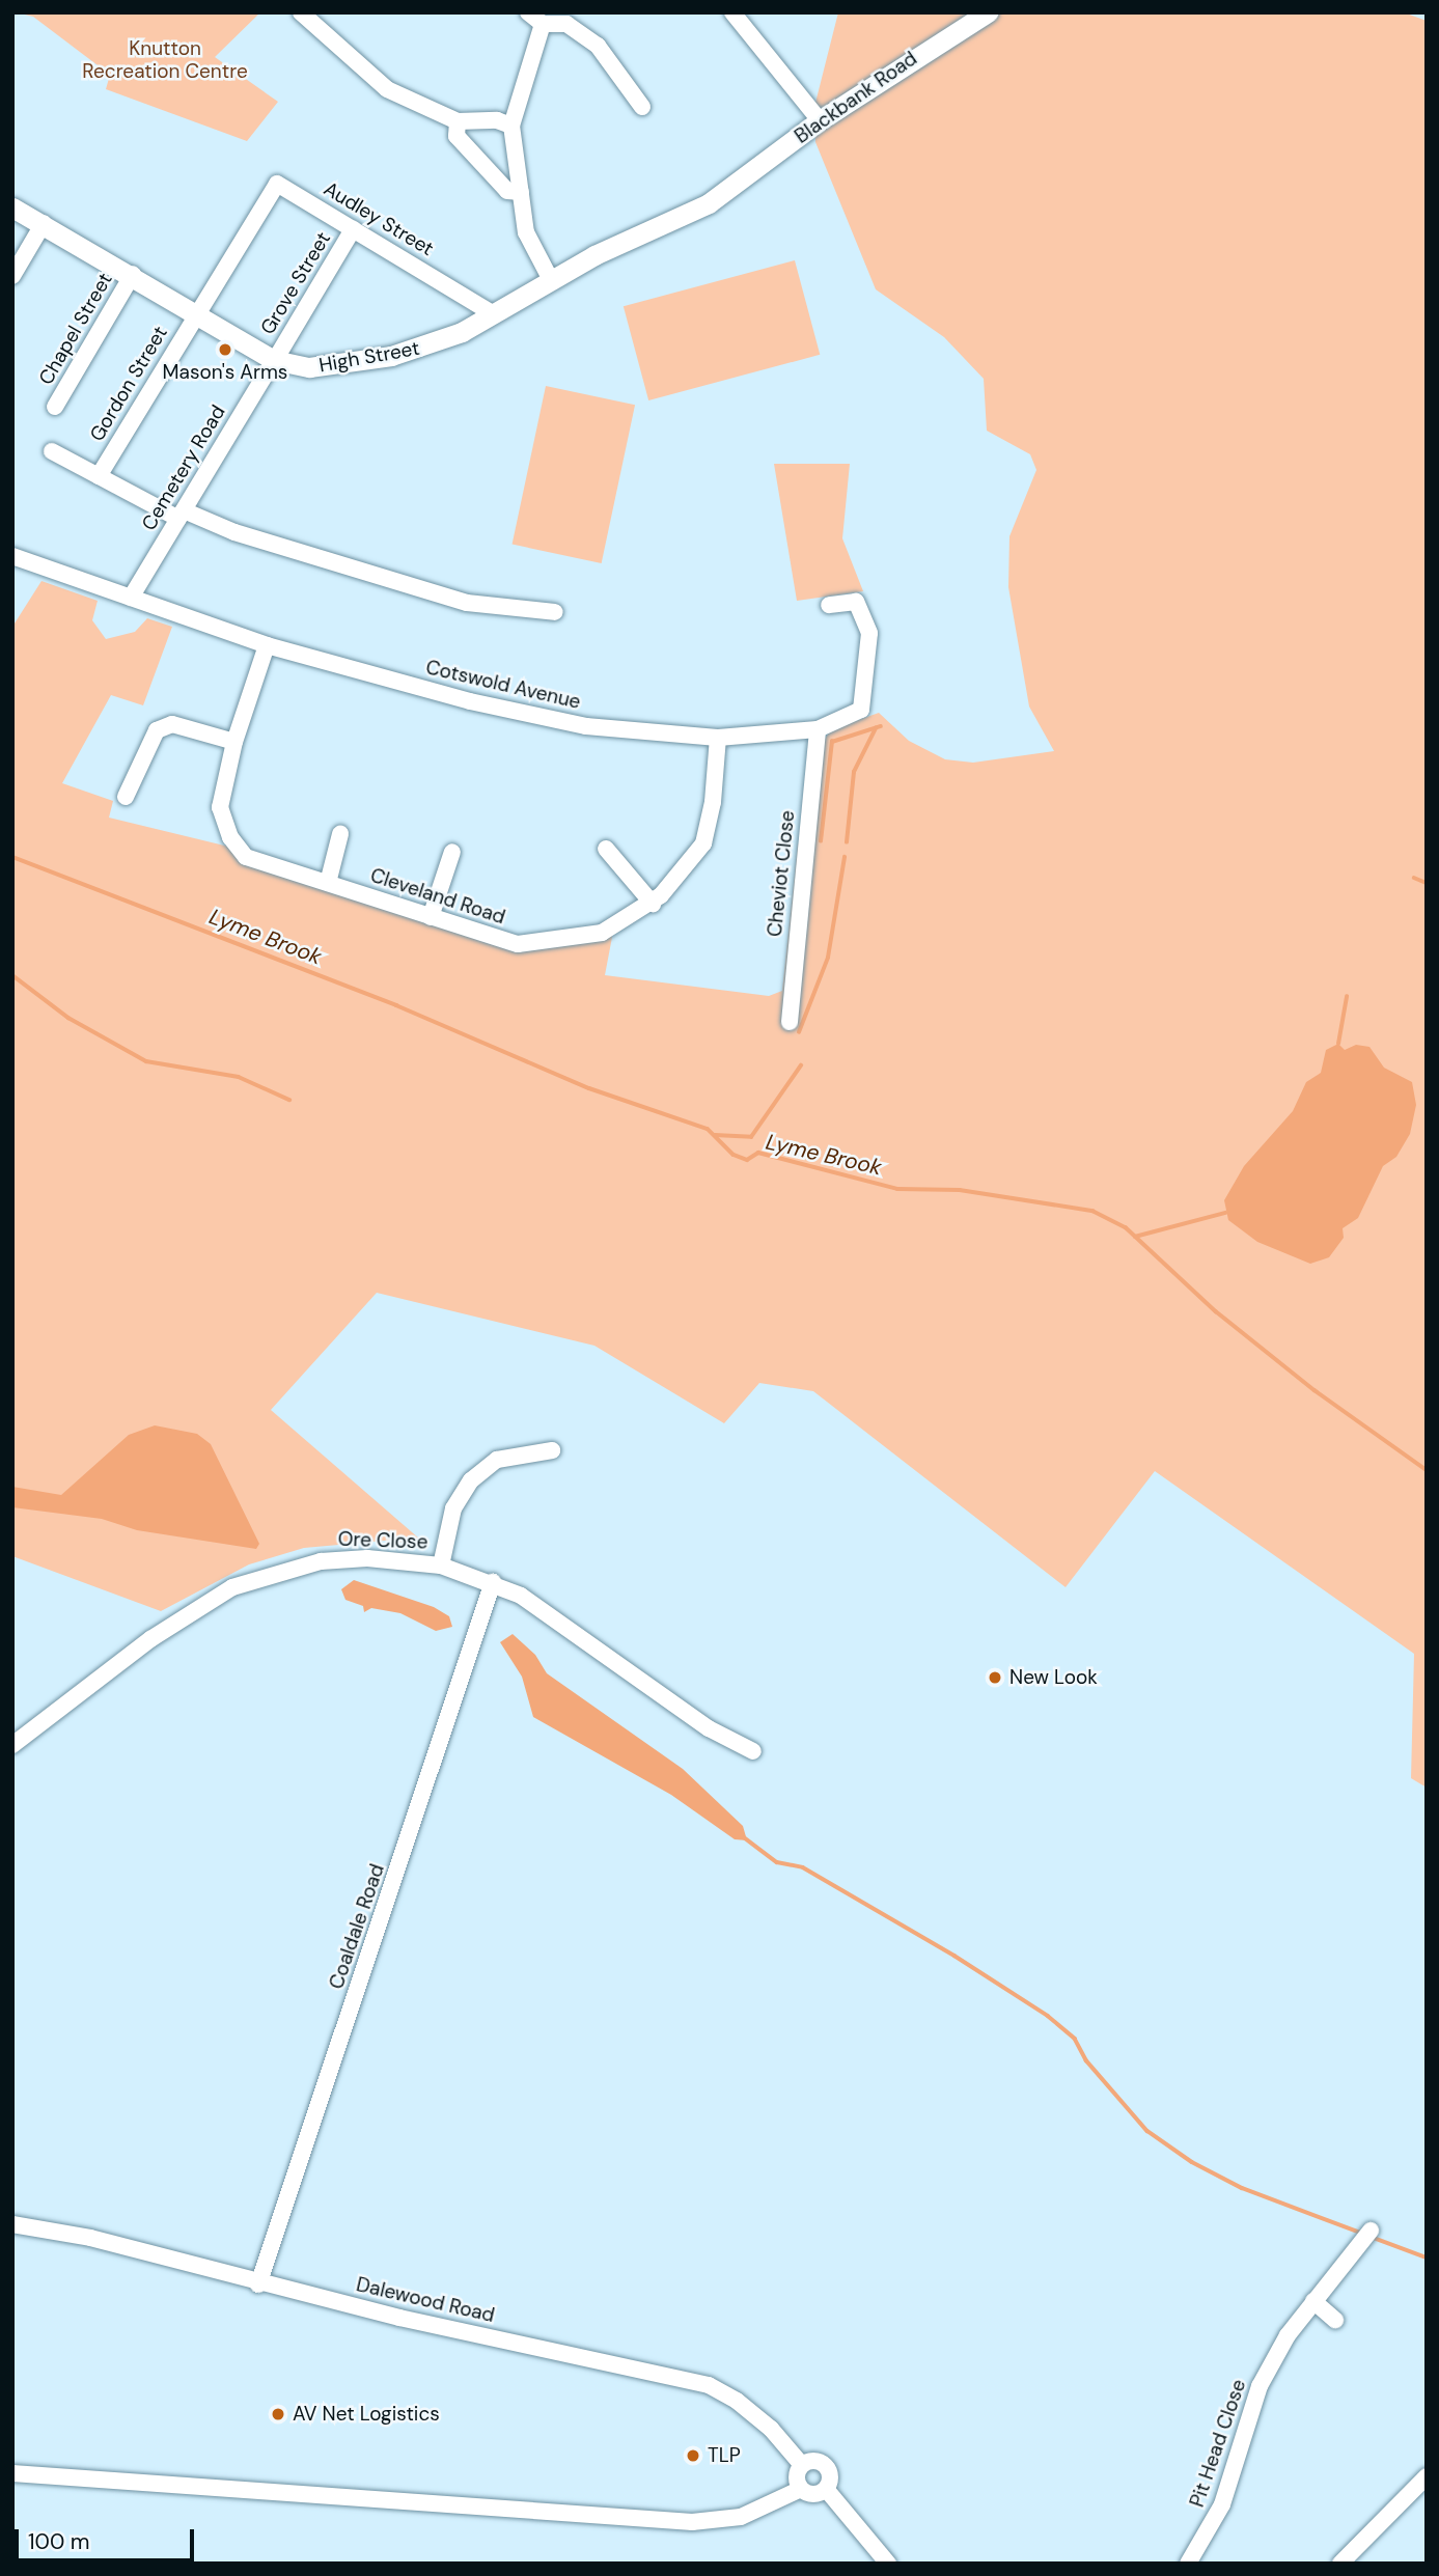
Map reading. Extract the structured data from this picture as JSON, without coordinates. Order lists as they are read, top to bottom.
{
  "streets": {
    "main road": ["Blackbank Road", "High Street"],
    "street": [
      "Audley Street",
      "Grove Street",
      "Chapel Street",
      "Gordon Street",
      "Cemetery Road",
      "Cotswold Avenue",
      "Cheviot Close",
      "Cleveland Road",
      "Ore Close",
      "Coaldale Road",
      "Dalewood Road",
      "Pit Head Close"
    ]
  },
  "crossings": [
    ["Blackbank Road", "High Street"],
    ["Audley Street", "Grove Street"],
    ["Audley Street", "High Street"],
    ["Audley Street", "Gordon Street"],
    ["Grove Street", "High Street"],
    ["Grove Street", "Cemetery Road"],
    ["Chapel Street", "High Street"],
    ["High Street", "Gordon Street"],
    ["High Street", "Cemetery Road"],
    ["Cemetery Road", "Cotswold Avenue"],
    ["Cotswold Avenue", "Cheviot Close"],
    ["Cotswold Avenue", "Cleveland Road"],
    ["Ore Close", "Coaldale Road"],
    ["Coaldale Road", "Dalewood Road"]
  ],
  "water": ["Lyme Brook"],
  "parks": ["Knutton Recreation Centre"],
  "places": [
    "Mason's Arms",
    "New Look",
    "AV Net Logistics",
    "TLP"
  ],
  "scale_bar": "100 m"
}
